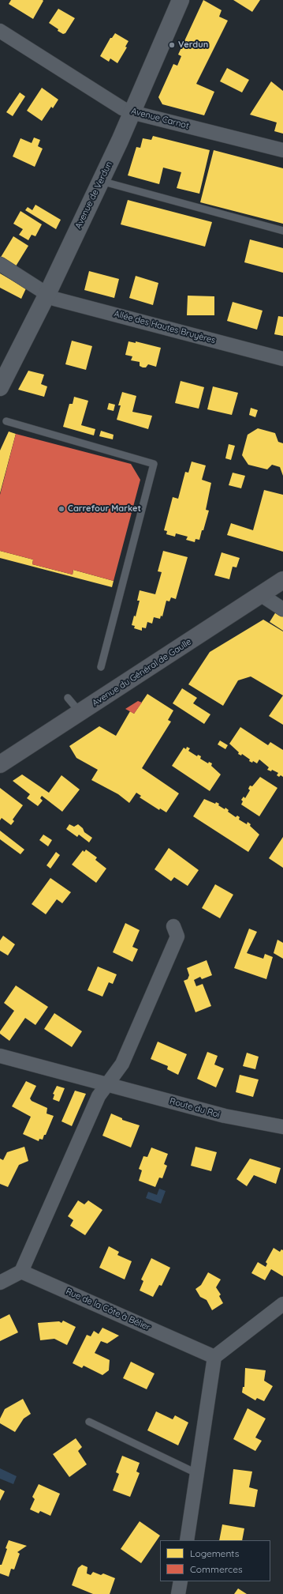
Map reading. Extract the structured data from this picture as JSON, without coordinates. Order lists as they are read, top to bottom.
{
  "streets": {
    "main road": ["Avenue du Général de Gaulle"],
    "street": [
      "Avenue Carnot",
      "Avenue de Verdun",
      "Allée des Hautes Bruyères",
      "Route du Roi",
      "Rue de la Côte à Bélier"
    ]
  },
  "crossings": [
    ["Avenue Carnot", "Avenue de Verdun"],
    ["Avenue de Verdun", "Allée des Hautes Bruyères"]
  ],
  "places": ["Verdun", "Carrefour Market"],
  "legend": ["Logements", "Commerces"]
}
